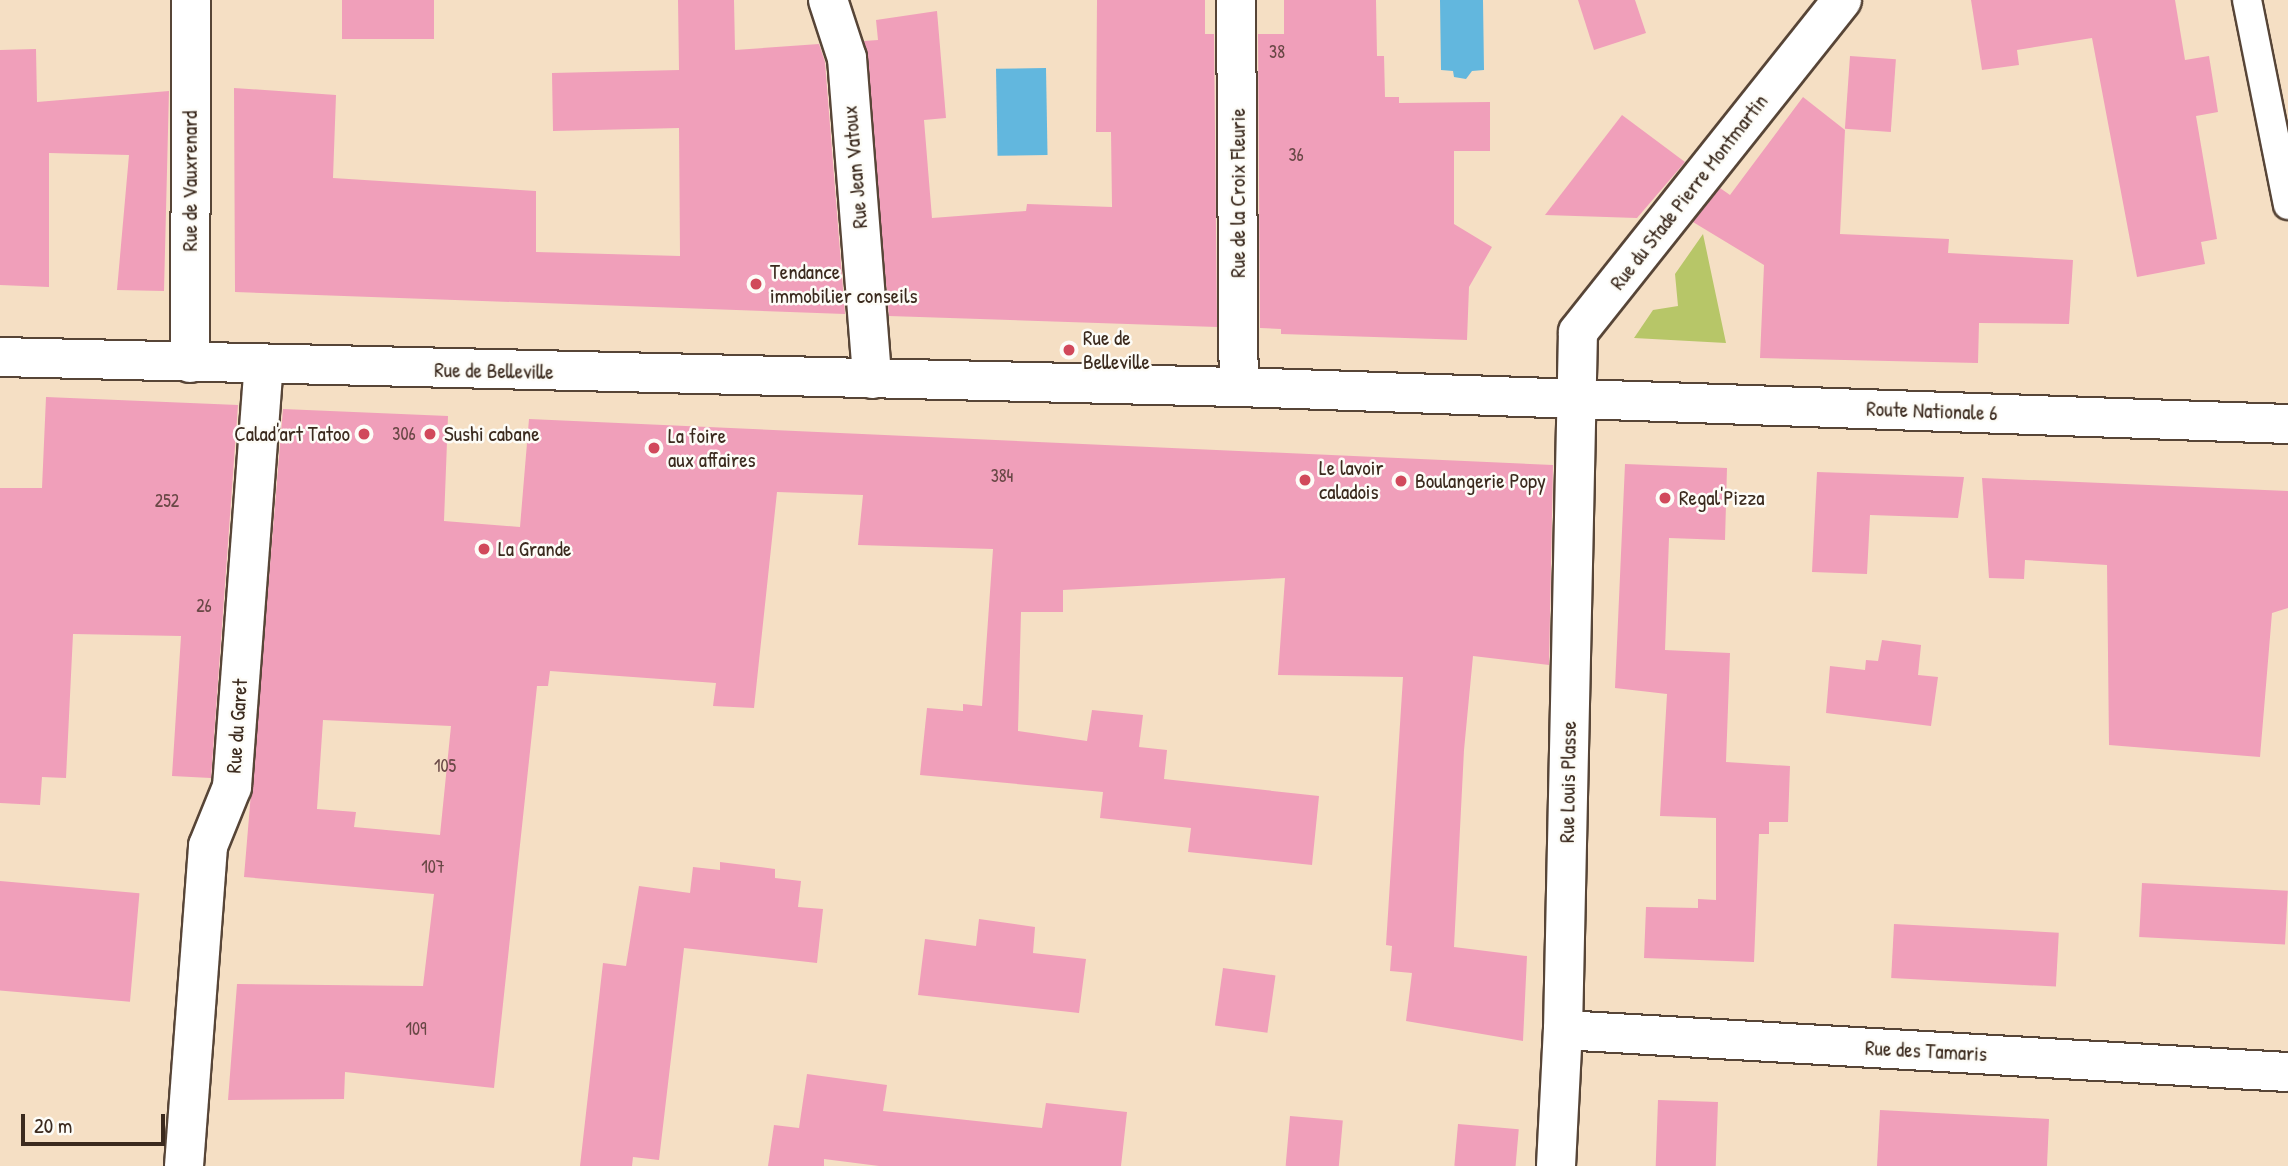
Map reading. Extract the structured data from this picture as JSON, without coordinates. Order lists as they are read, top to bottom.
{
  "streets": {
    "street": [
      "Rue Jean Vatoux",
      "Rue de Vauxrenard",
      "Rue du Stade Pierre Montmartin",
      "Rue de la Croix Fleurie",
      "Rue de Belleville",
      "Route Nationale 6",
      "Rue du Garet",
      "Rue Louis Plasse",
      "Rue des Tamaris"
    ]
  },
  "crossings": [
    ["Rue Jean Vatoux", "Rue de Belleville"],
    ["Rue de Vauxrenard", "Rue de Belleville"],
    ["Rue du Stade Pierre Montmartin", "Rue de Belleville"],
    ["Rue du Stade Pierre Montmartin", "Route Nationale 6"],
    ["Rue du Stade Pierre Montmartin", "Rue Louis Plasse"],
    ["Rue de la Croix Fleurie", "Rue de Belleville"],
    ["Rue de Belleville", "Route Nationale 6"],
    ["Rue de Belleville", "Rue du Garet"],
    ["Rue de Belleville", "Rue Louis Plasse"],
    ["Route Nationale 6", "Rue Louis Plasse"],
    ["Rue Louis Plasse", "Rue des Tamaris"]
  ],
  "places": [
    "Tendance immobilier conseils",
    "Rue de Belleville",
    "Calad'art Tatoo",
    "Sushi cabane",
    "La foire aux affaires",
    "Le lavoir caladois",
    "Boulangerie Popy",
    "Regal'Pizza",
    "La Grande"
  ],
  "house_numbers": [
    "38",
    "36",
    "306",
    "384",
    "252",
    "26",
    "105",
    "107",
    "109"
  ],
  "scale_bar": "20 m"
}
